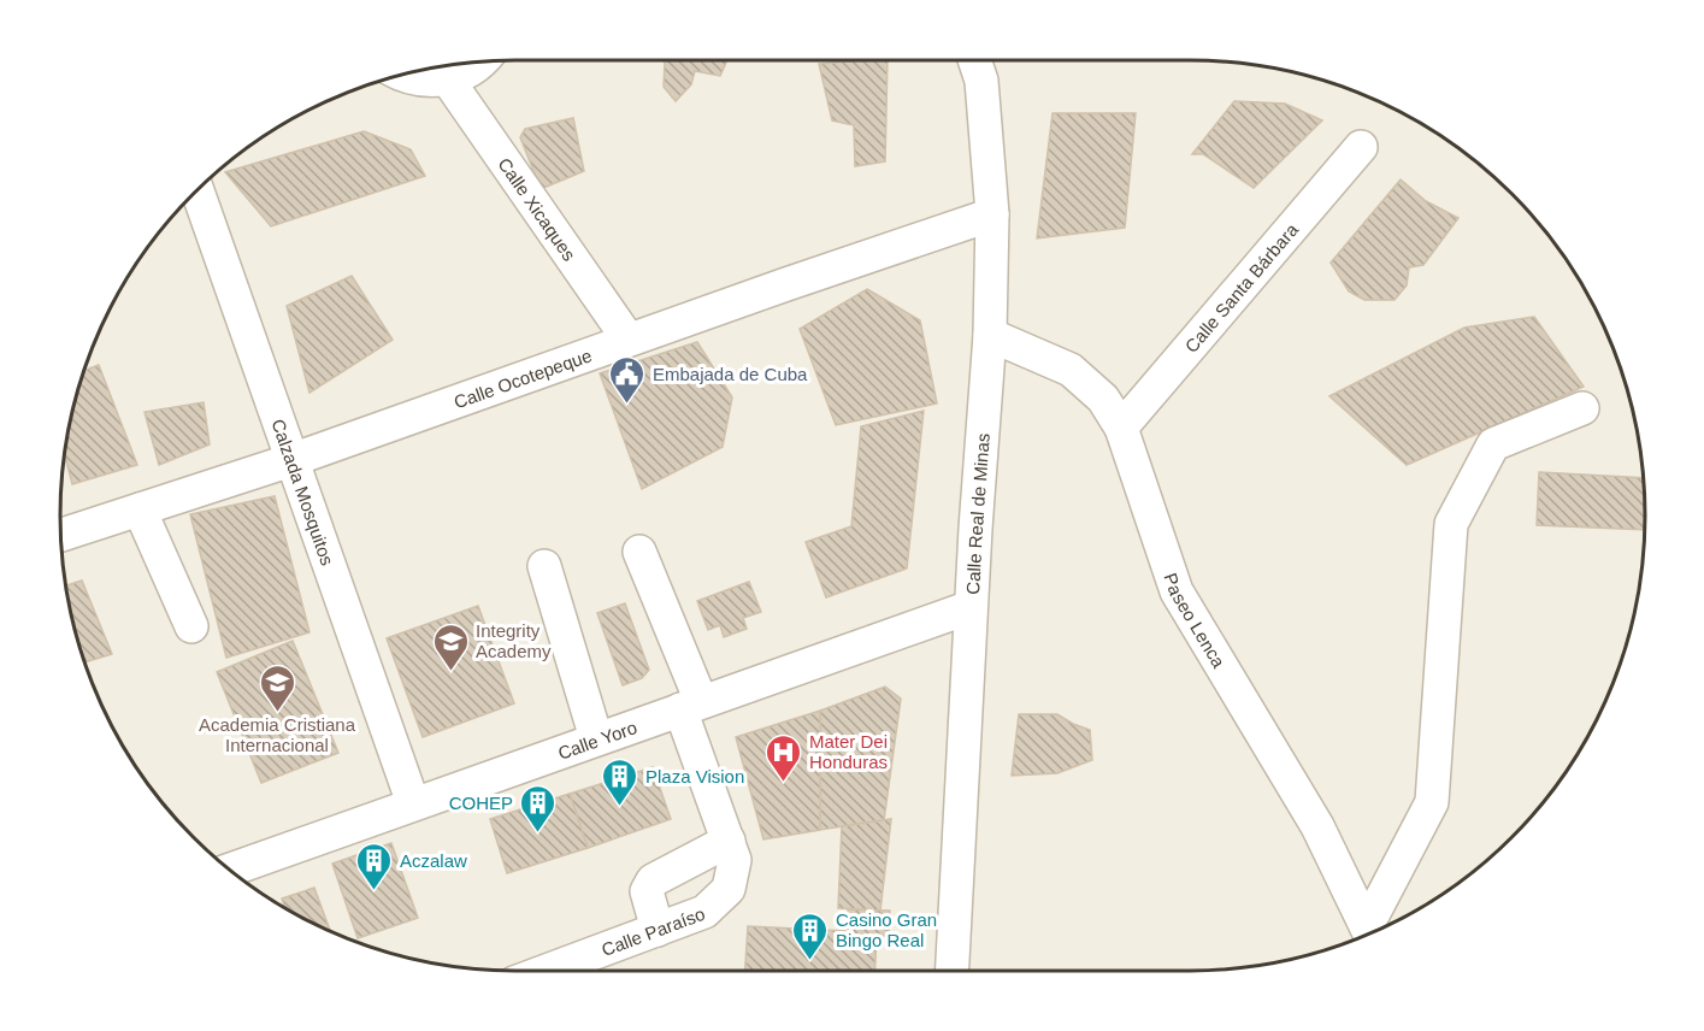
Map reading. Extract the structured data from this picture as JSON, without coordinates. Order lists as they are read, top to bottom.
{
  "streets": {
    "street": [
      "Calle Xicaques",
      "Calle Santa Bárbara",
      "Calle Ocotepeque",
      "Calzada Mosquitos",
      "Calle Real de Minas",
      "Paseo Lenca",
      "Calle Yoro",
      "Calle Paraíso"
    ]
  },
  "crossings": [
    ["Calle Xicaques", "Calle Ocotepeque"],
    ["Calle Santa Bárbara", "Paseo Lenca"],
    ["Calle Ocotepeque", "Calzada Mosquitos"],
    ["Calle Ocotepeque", "Calle Real de Minas"],
    ["Calzada Mosquitos", "Calle Yoro"],
    ["Calle Real de Minas", "Paseo Lenca"],
    ["Calle Real de Minas", "Calle Yoro"],
    ["Calle Yoro", "Calle Paraíso"]
  ],
  "places": {
    "public building": ["Embajada de Cuba"],
    "school or university": ["Integrity Academy", "Academia Cristiana Internacional"],
    "hospital": ["Mater Dei Honduras"],
    "building": [
      "Plaza Vision",
      "COHEP",
      "Aczalaw",
      "Casino Gran Bingo Real"
    ]
  }
}
